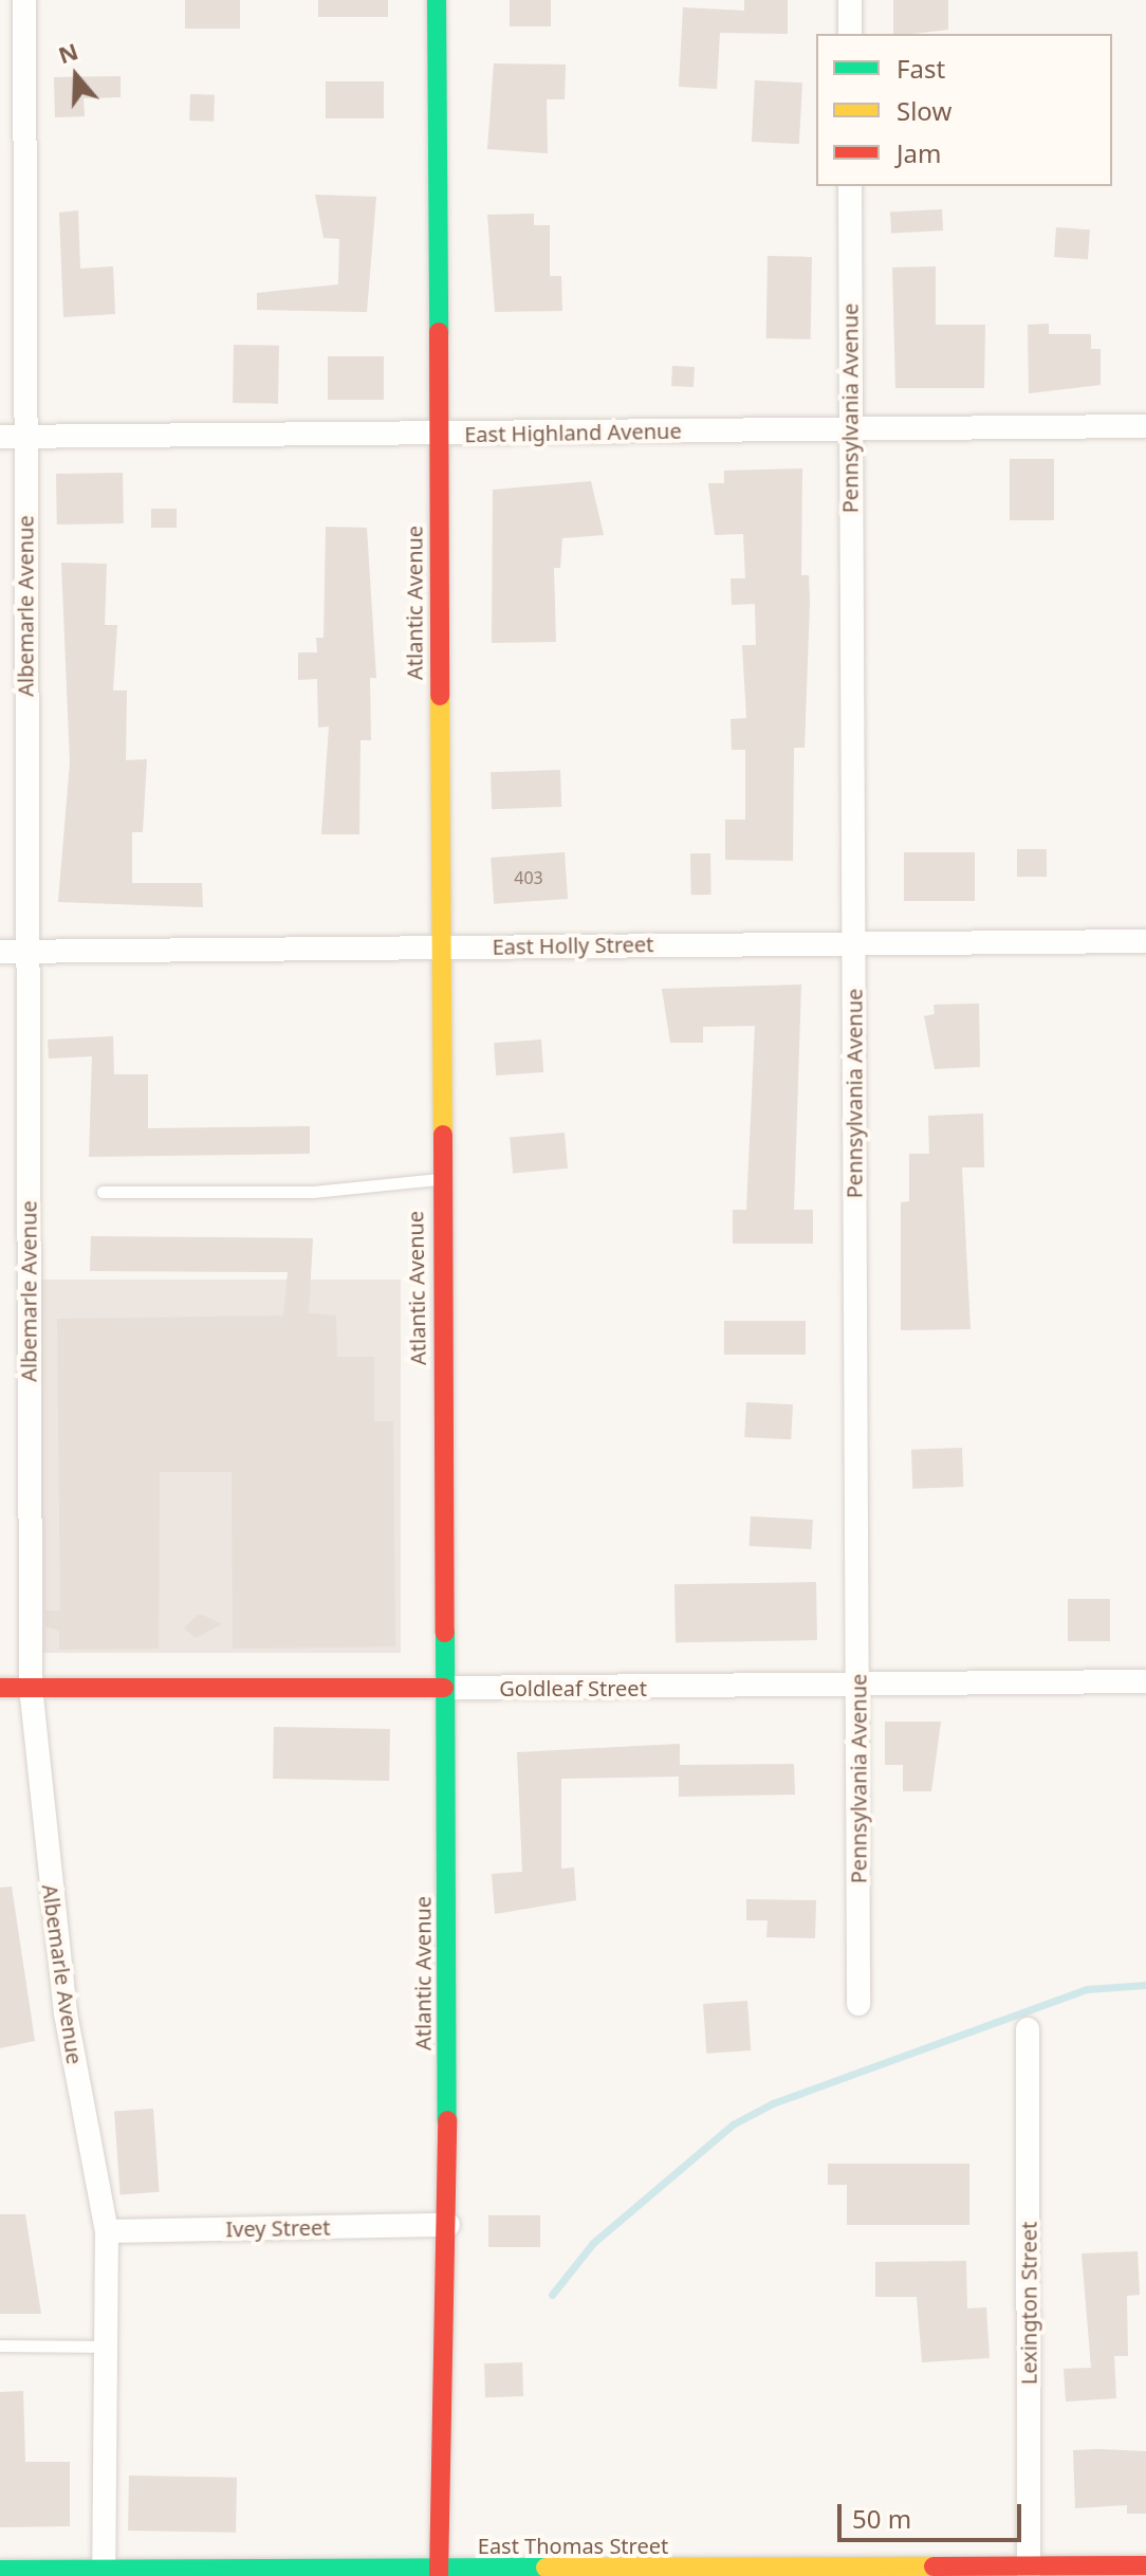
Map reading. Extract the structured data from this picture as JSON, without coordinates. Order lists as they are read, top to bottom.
{
  "streets": {
    "main road": ["Atlantic Avenue", "Goldleaf Street", "East Thomas Street"],
    "street": [
      "Pennsylvania Avenue",
      "East Highland Avenue",
      "Albemarle Avenue",
      "East Holly Street",
      "Ivey Street",
      "Lexington Street"
    ]
  },
  "crossings": [
    ["Pennsylvania Avenue", "East Highland Avenue"],
    ["Pennsylvania Avenue", "East Holly Street"],
    ["Pennsylvania Avenue", "Goldleaf Street"],
    ["East Highland Avenue", "Atlantic Avenue"],
    ["East Highland Avenue", "Albemarle Avenue"],
    ["Atlantic Avenue", "East Holly Street"],
    ["Atlantic Avenue", "Goldleaf Street"],
    ["Atlantic Avenue", "Ivey Street"],
    ["Atlantic Avenue", "East Thomas Street"],
    ["Albemarle Avenue", "East Holly Street"],
    ["Albemarle Avenue", "Goldleaf Street"],
    ["Albemarle Avenue", "Ivey Street"],
    ["Albemarle Avenue", "East Thomas Street"],
    ["Lexington Street", "East Thomas Street"]
  ],
  "house_numbers": ["403"],
  "legend": ["Fast", "Slow", "Jam"],
  "scale_bar": "50 m",
  "north": "top"
}
